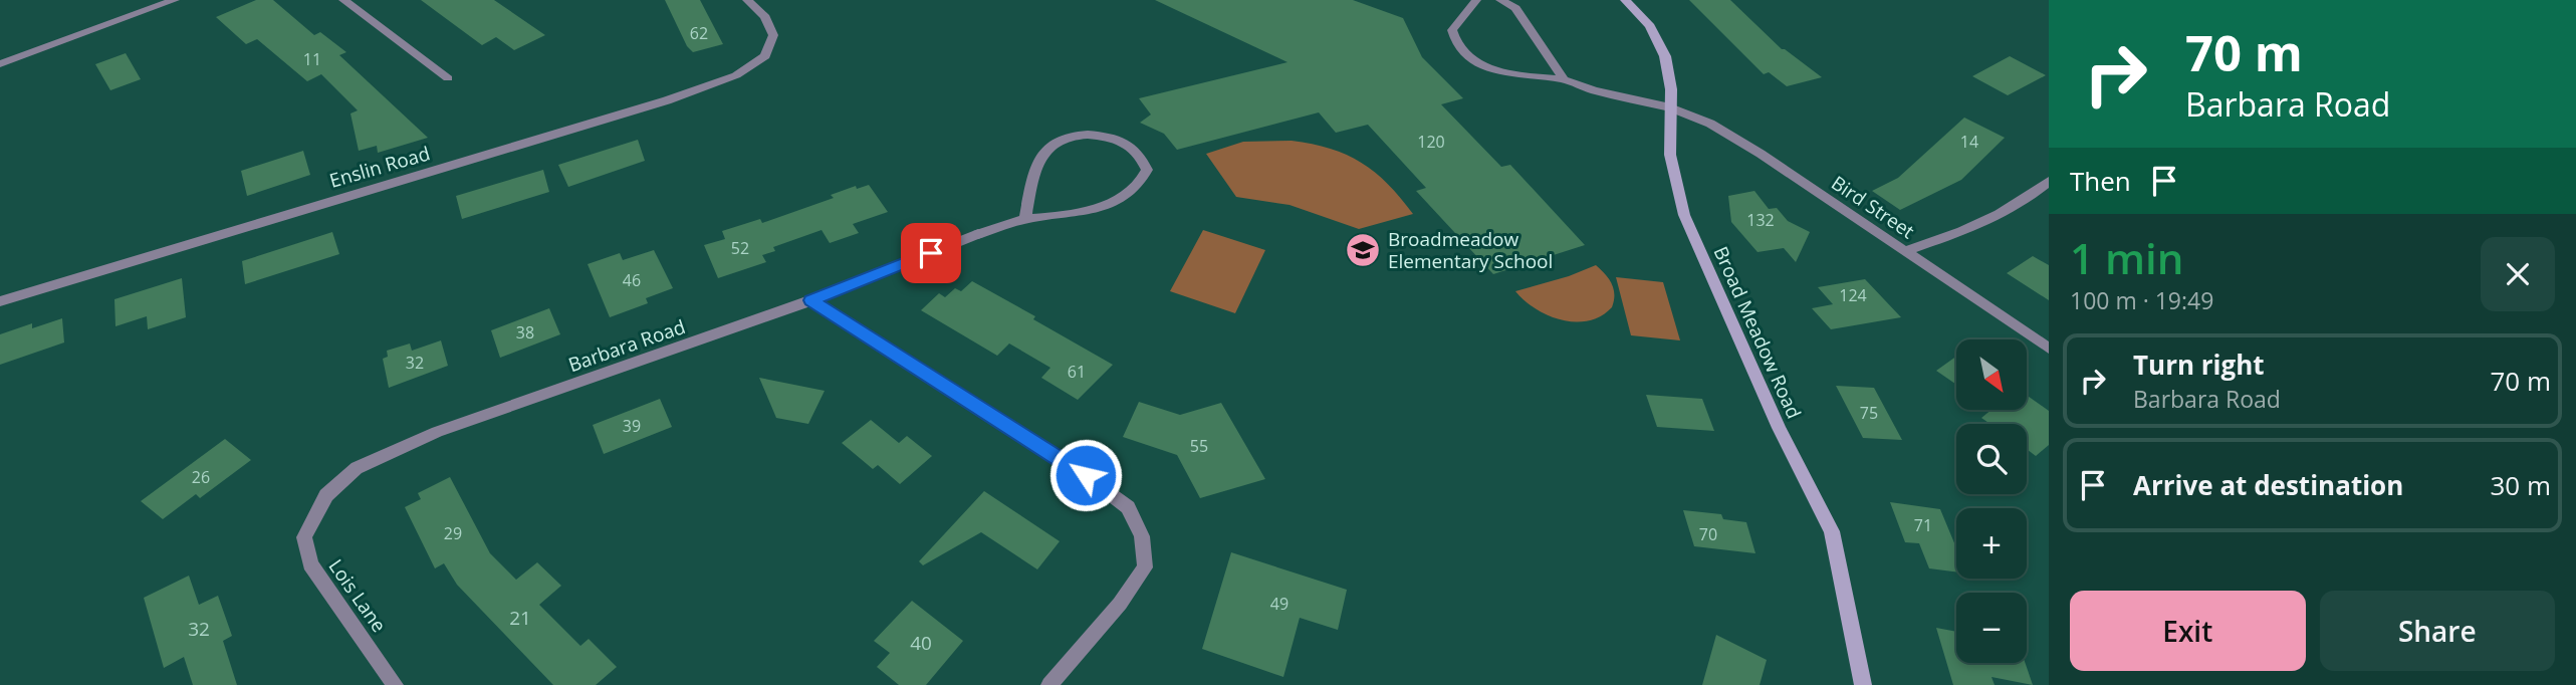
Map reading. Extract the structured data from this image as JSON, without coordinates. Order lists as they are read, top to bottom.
{
  "streets": {
    "street": [
      "Enslin Road",
      "Bird Street",
      "Broad Meadow Road",
      "Barbara Road",
      "Lois Lane"
    ]
  },
  "crossings": [
    ["Bird Street", "Broad Meadow Road"],
    ["Barbara Road", "Lois Lane"]
  ],
  "places": {
    "school or university": ["Broadmeadow Elementary School"]
  },
  "house_numbers": [
    "62",
    "11",
    "120",
    "14",
    "132",
    "52",
    "46",
    "124",
    "38",
    "32",
    "61",
    "75",
    "39",
    "55",
    "26",
    "71",
    "29",
    "70",
    "49",
    "21",
    "32",
    "40"
  ],
  "north": "bottom right",
  "page": {
    "turn": ["70 m", "Barbara Road"],
    "then": "Then",
    "heading": ["1 min", "100 m · 19:49"],
    "list": [
      {
        "name": "Turn right",
        "note": "Barbara Road",
        "value": "70 m"
      },
      {
        "name": "Arrive at destination",
        "value": "30 m"
      }
    ],
    "map_buttons": ["+", "−"],
    "buttons": ["Exit", "Share"]
  }
}
